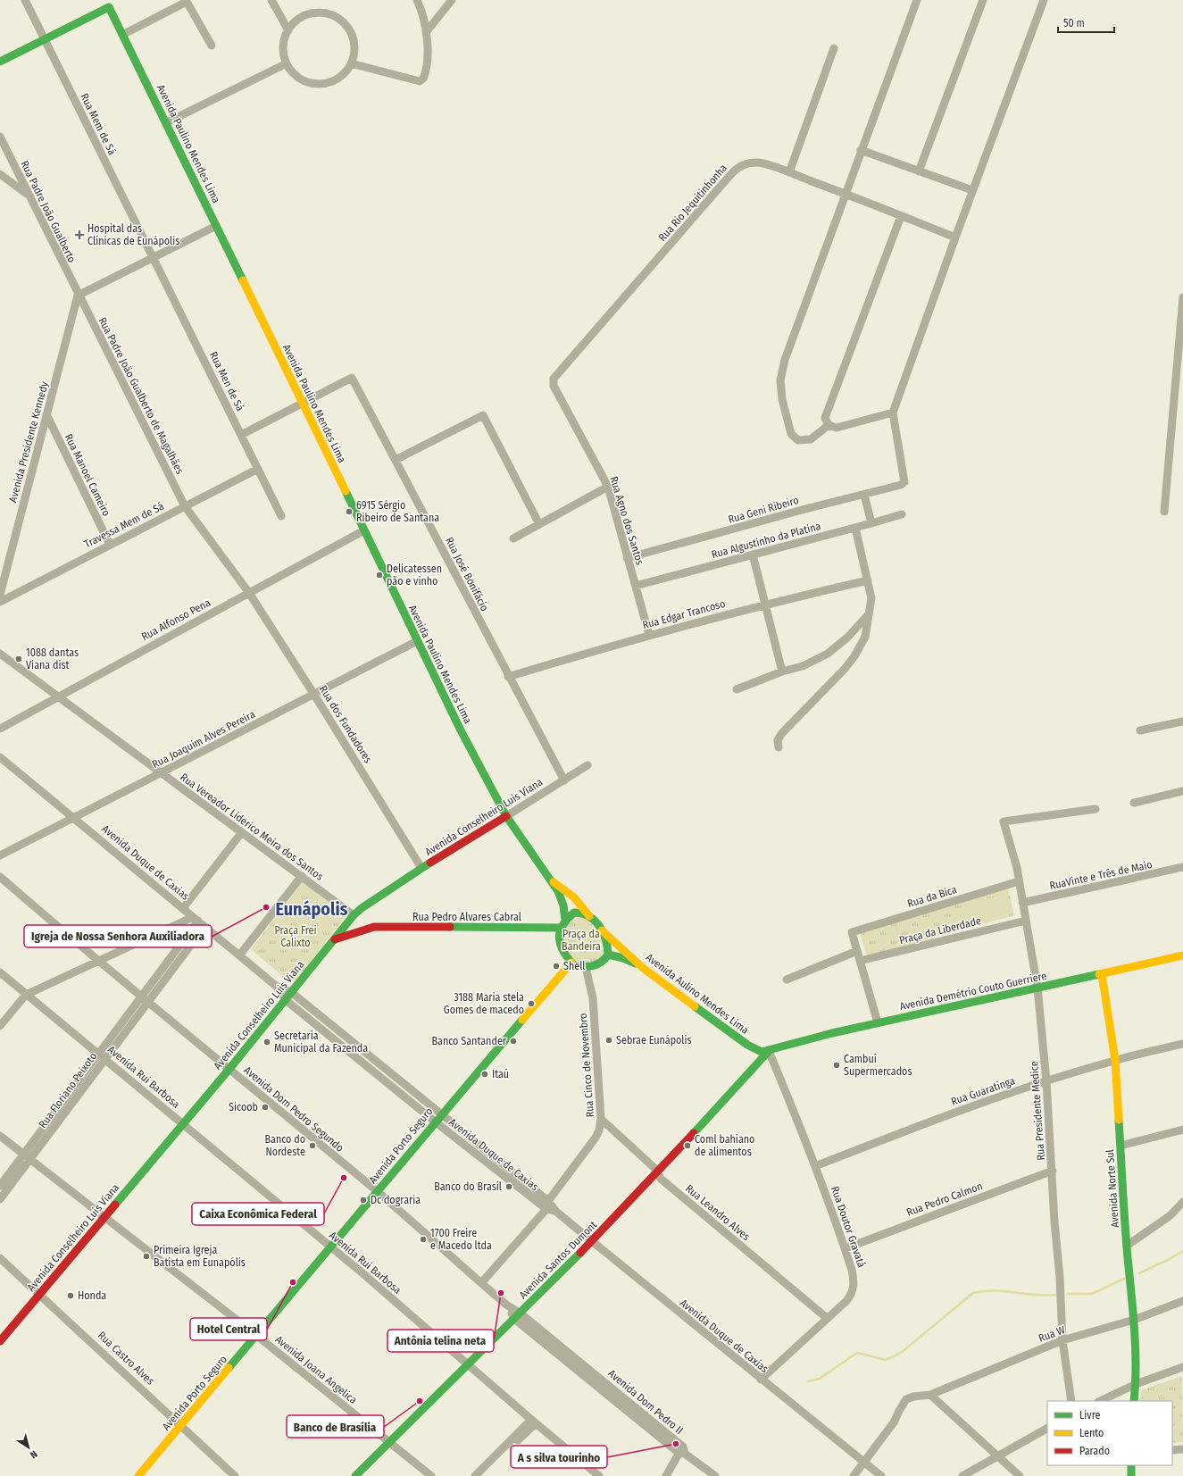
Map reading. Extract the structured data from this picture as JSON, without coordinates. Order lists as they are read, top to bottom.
{
  "streets": {
    "main road": [
      "Avenida Paulino Mendes Lima",
      "Avenida Conselheiro Luis Viana",
      "Rua Pedro Alvares Cabral",
      "Avenida Demétrio Couto Guerriere",
      "Avenida Aulino Mendes Lima",
      "Avenida Porto Seguro",
      "Avenida Norte Sul",
      "Avenida Santos Dumont"
    ],
    "street": [
      "Rua Mem de Sá",
      "Rua Rio Jequitinhonha",
      "Rua Padre João Gualberto",
      "Rua Men de Sá",
      "Rua Padre João Gualberto de Magalhães",
      "Avenida Presidente Kennedy",
      "Rua Manoel Cameiro",
      "Rua Geni Ribeiro",
      "Rua Agno dos Santos",
      "Travessa Mem de Sá",
      "Rua Algustinho da Platina",
      "Rua José Bonifácio",
      "Rua Edgar Trancoso",
      "Rua Alfonso Pena",
      "Rua dos Fundadores",
      "Rua Joaquim Alves Pereira",
      "Rua Vereador Liderico Meira dos Santos",
      "Avenida Duque de Caxias",
      "RuaVinte e Três de Maio",
      "Rua da Bica",
      "Praça da Liberdade",
      "Rua Cinco de Novembro",
      "Avenida Rui Barbosa",
      "Rua Floriano Peixoto",
      "Rua Guaratinga",
      "Avenida Dom Pedro Segundo",
      "Rua Presidente Medice",
      "Rua Pedro Calmon",
      "Rua Leandro Alves",
      "Rua Doutor Gravatá",
      "Rua W",
      "Rua Castro Alves",
      "Avenida Joana Angelica",
      "Avenida Dom Pedro II"
    ]
  },
  "crossings": [
    ["Rua Mem de Sá", "Rua Men de Sá"],
    ["Avenida Paulino Mendes Lima", "Rua José Bonifácio"],
    ["Avenida Paulino Mendes Lima", "Rua Alfonso Pena"],
    ["Avenida Paulino Mendes Lima", "Rua Joaquim Alves Pereira"],
    ["Avenida Paulino Mendes Lima", "Avenida Conselheiro Luis Viana"],
    ["Rua Rio Jequitinhonha", "Rua Agno dos Santos"],
    ["Rua Padre João Gualberto", "Rua Padre João Gualberto de Magalhães"],
    ["Rua Padre João Gualberto", "Avenida Presidente Kennedy"],
    ["Rua Men de Sá", "Travessa Mem de Sá"],
    ["Rua Padre João Gualberto de Magalhães", "Avenida Presidente Kennedy"],
    ["Rua Padre João Gualberto de Magalhães", "Travessa Mem de Sá"],
    ["Rua Padre João Gualberto de Magalhães", "Rua Alfonso Pena"],
    ["Rua Padre João Gualberto de Magalhães", "Rua dos Fundadores"],
    ["Avenida Presidente Kennedy", "Rua Manoel Cameiro"],
    ["Rua Manoel Cameiro", "Travessa Mem de Sá"],
    ["Rua Geni Ribeiro", "Rua Agno dos Santos"],
    ["Rua Agno dos Santos", "Rua Algustinho da Platina"],
    ["Rua Agno dos Santos", "Rua Edgar Trancoso"],
    ["Rua José Bonifácio", "Rua Edgar Trancoso"],
    ["Rua José Bonifácio", "Avenida Conselheiro Luis Viana"],
    ["Rua Alfonso Pena", "Rua dos Fundadores"],
    ["Rua Alfonso Pena", "Rua Vereador Liderico Meira dos Santos"],
    ["Rua dos Fundadores", "Rua Joaquim Alves Pereira"],
    ["Rua dos Fundadores", "Avenida Conselheiro Luis Viana"],
    ["Rua Joaquim Alves Pereira", "Rua Vereador Liderico Meira dos Santos"],
    ["Rua Joaquim Alves Pereira", "Avenida Duque de Caxias"],
    ["Avenida Conselheiro Luis Viana", "Rua Vereador Liderico Meira dos Santos"],
    ["Avenida Conselheiro Luis Viana", "Avenida Duque de Caxias"],
    ["Avenida Conselheiro Luis Viana", "Rua Pedro Alvares Cabral"],
    ["Avenida Conselheiro Luis Viana", "Avenida Rui Barbosa"],
    ["Avenida Conselheiro Luis Viana", "Avenida Dom Pedro Segundo"],
    ["Avenida Conselheiro Luis Viana", "Rua Castro Alves"],
    ["Avenida Conselheiro Luis Viana", "Avenida Joana Angelica"],
    ["Rua Vereador Liderico Meira dos Santos", "Rua Pedro Alvares Cabral"],
    ["Avenida Duque de Caxias", "Rua Cinco de Novembro"],
    ["Avenida Duque de Caxias", "Rua Floriano Peixoto"],
    ["Avenida Duque de Caxias", "Avenida Porto Seguro"],
    ["Avenida Duque de Caxias", "Rua Doutor Gravatá"],
    ["Avenida Duque de Caxias", "Avenida Santos Dumont"],
    ["Avenida Duque de Caxias", "Rua W"],
    ["RuaVinte e Três de Maio", "Rua Presidente Medice"],
    ["Rua da Bica", "Rua Presidente Medice"],
    ["Rua Pedro Alvares Cabral", "Avenida Aulino Mendes Lima"],
    ["Rua Pedro Alvares Cabral", "Rua Cinco de Novembro"],
    ["Rua Pedro Alvares Cabral", "Avenida Porto Seguro"],
    ["Praça da Liberdade", "Rua Presidente Medice"],
    ["Avenida Demétrio Couto Guerriere", "Avenida Aulino Mendes Lima"],
    ["Avenida Demétrio Couto Guerriere", "Rua Presidente Medice"],
    ["Avenida Demétrio Couto Guerriere", "Avenida Norte Sul"],
    ["Avenida Demétrio Couto Guerriere", "Rua Doutor Gravatá"],
    ["Avenida Demétrio Couto Guerriere", "Avenida Santos Dumont"],
    ["Avenida Aulino Mendes Lima", "Rua Cinco de Novembro"],
    ["Avenida Aulino Mendes Lima", "Avenida Porto Seguro"],
    ["Avenida Aulino Mendes Lima", "Rua Doutor Gravatá"],
    ["Avenida Aulino Mendes Lima", "Avenida Santos Dumont"],
    ["Rua Cinco de Novembro", "Avenida Dom Pedro Segundo"],
    ["Rua Cinco de Novembro", "Avenida Porto Seguro"],
    ["Rua Cinco de Novembro", "Rua Leandro Alves"],
    ["Avenida Rui Barbosa", "Rua Floriano Peixoto"],
    ["Avenida Rui Barbosa", "Avenida Porto Seguro"],
    ["Avenida Rui Barbosa", "Avenida Santos Dumont"],
    ["Rua Floriano Peixoto", "Avenida Dom Pedro Segundo"],
    ["Rua Floriano Peixoto", "Avenida Joana Angelica"],
    ["Rua Guaratinga", "Rua Presidente Medice"],
    ["Rua Guaratinga", "Avenida Norte Sul"],
    ["Rua Guaratinga", "Rua Doutor Gravatá"],
    ["Avenida Dom Pedro Segundo", "Avenida Porto Seguro"],
    ["Avenida Dom Pedro Segundo", "Avenida Dom Pedro II"],
    ["Rua Presidente Medice", "Rua Pedro Calmon"],
    ["Rua Presidente Medice", "Rua W"],
    ["Avenida Porto Seguro", "Rua Castro Alves"],
    ["Avenida Porto Seguro", "Avenida Joana Angelica"],
    ["Avenida Norte Sul", "Rua W"],
    ["Rua Pedro Calmon", "Rua Doutor Gravatá"],
    ["Rua Leandro Alves", "Rua Doutor Gravatá"],
    ["Rua Leandro Alves", "Avenida Santos Dumont"],
    ["Rua Doutor Gravatá", "Avenida Santos Dumont"],
    ["Avenida Santos Dumont", "Avenida Joana Angelica"],
    ["Avenida Santos Dumont", "Avenida Dom Pedro II"]
  ],
  "districts": ["Eunápolis"],
  "parks": ["Praça Frei Calixto", "Praça da Bandeira"],
  "places": {
    "health": ["Hospital das Clínicas de Eunápolis"],
    "other": [
      "6915 Sérgio Ribeiro de Santana",
      "Delicatessen pão e vinho",
      "1088 dantas Viana dist",
      "Igreja de Nossa Senhora Auxiliadora",
      "Shell",
      "3188 Maria stela Gomes de macedo",
      "Sebrae Eunápolis",
      "Banco Santander",
      "Secretaria Municipal da Fazenda",
      "Cambuí Supermercados",
      "Itaú",
      "Sicoob",
      "Banco do Nordeste",
      "Coml bahiano de alimentos",
      "Caixa Econômica Federal",
      "Banco do Brasil",
      "Dc dograria",
      "1700 Freire e Macedo ltda",
      "Primeira Igreja Batista em Eunapólis",
      "Hotel Central",
      "Antônia telina neta",
      "Honda",
      "Banco de Brasília",
      "A s silva tourinho"
    ]
  },
  "legend": ["Livre", "Lento", "Parado"],
  "scale_bar": "50 m",
  "north": "bottom right"
}
